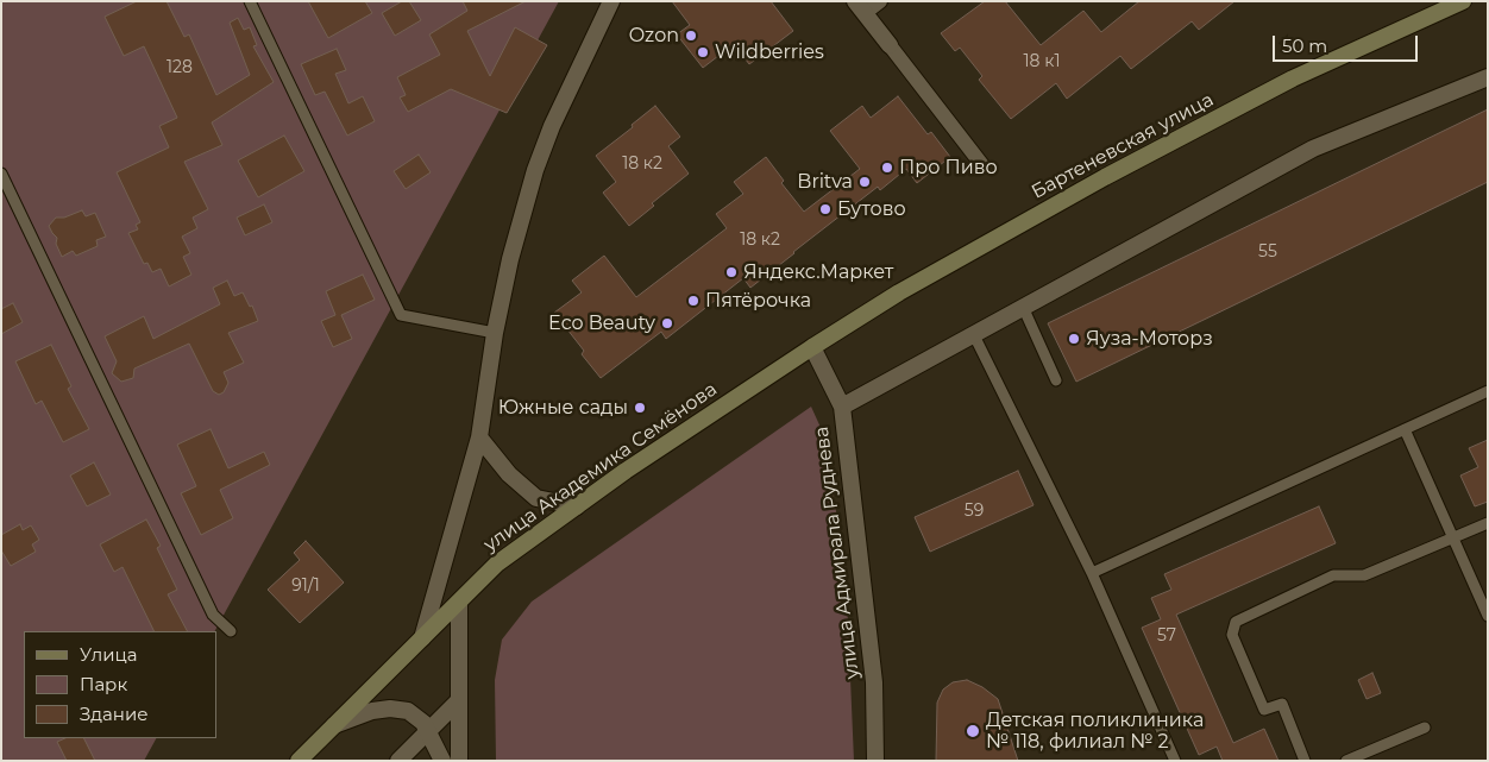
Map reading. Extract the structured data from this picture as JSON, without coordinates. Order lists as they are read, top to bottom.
{
  "streets": {
    "main road": ["Бартеневская улица", "улица Академика Семёнова"],
    "street": ["улица Адмирала Руднева"]
  },
  "crossings": [
    ["Бартеневская улица", "улица Академика Семёнова"],
    ["Бартеневская улица", "улица Адмирала Руднева"],
    ["улица Академика Семёнова", "улица Адмирала Руднева"]
  ],
  "places": [
    "Ozon",
    "Wildberries",
    "Про Пиво",
    "Britva",
    "Бутово",
    "Яндекс.Маркет",
    "Пятёрочка",
    "Eco Beauty",
    "Яуза-Моторз",
    "Южные сады",
    "Детская поликлиника № 118, филиал № 2"
  ],
  "house_numbers": [
    "18 к1",
    "128",
    "18 к2",
    "18 к2",
    "55",
    "59",
    "91/1",
    "57"
  ],
  "legend": ["Улица", "Парк", "Здание"],
  "scale_bar": "50 m"
}
